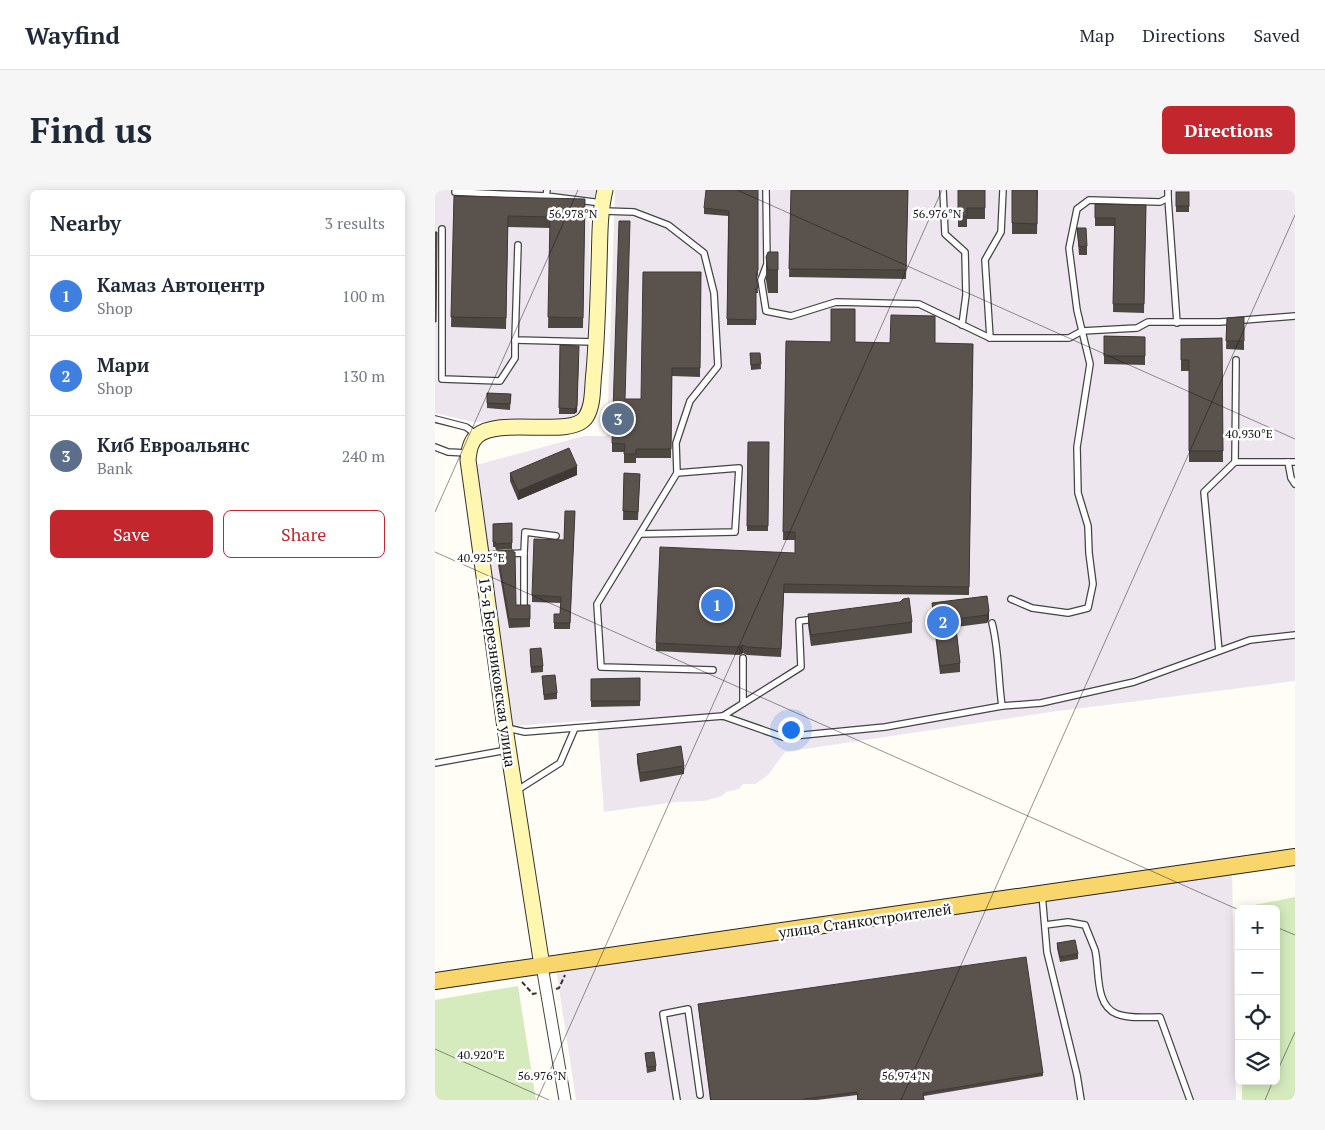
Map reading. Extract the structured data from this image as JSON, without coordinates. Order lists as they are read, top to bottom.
{
  "streets": {
    "main road": ["улица Станкостроителей"],
    "street": ["13-я Березниковская улица"]
  },
  "crossings": [
    ["13-я Березниковская улица", "улица Станкостроителей"]
  ],
  "page": {
    "header": "Wayfind",
    "nav": ["Map", "Directions", "Saved"],
    "buttons": [
      "Directions",
      ["Save", "Share"]
    ],
    "title": "Find us",
    "heading": ["Nearby", "3 results"],
    "list": [
      {
        "mark": "1",
        "name": "Камаз Автоцентр",
        "note": "Shop",
        "value": "100 m"
      },
      {
        "mark": "2",
        "name": "Мари",
        "note": "Shop",
        "value": "130 m"
      },
      {
        "mark": "3",
        "name": "Киб Евроальянс",
        "note": "Bank",
        "value": "240 m"
      }
    ],
    "pins": ["3", "1", "2"],
    "map_buttons": ["+", "−"]
  },
  "coordinates": [
    "56.978°N",
    "56.976°N",
    "40.930°E",
    "40.925°E",
    "40.920°E",
    "56.974°N"
  ]
}
